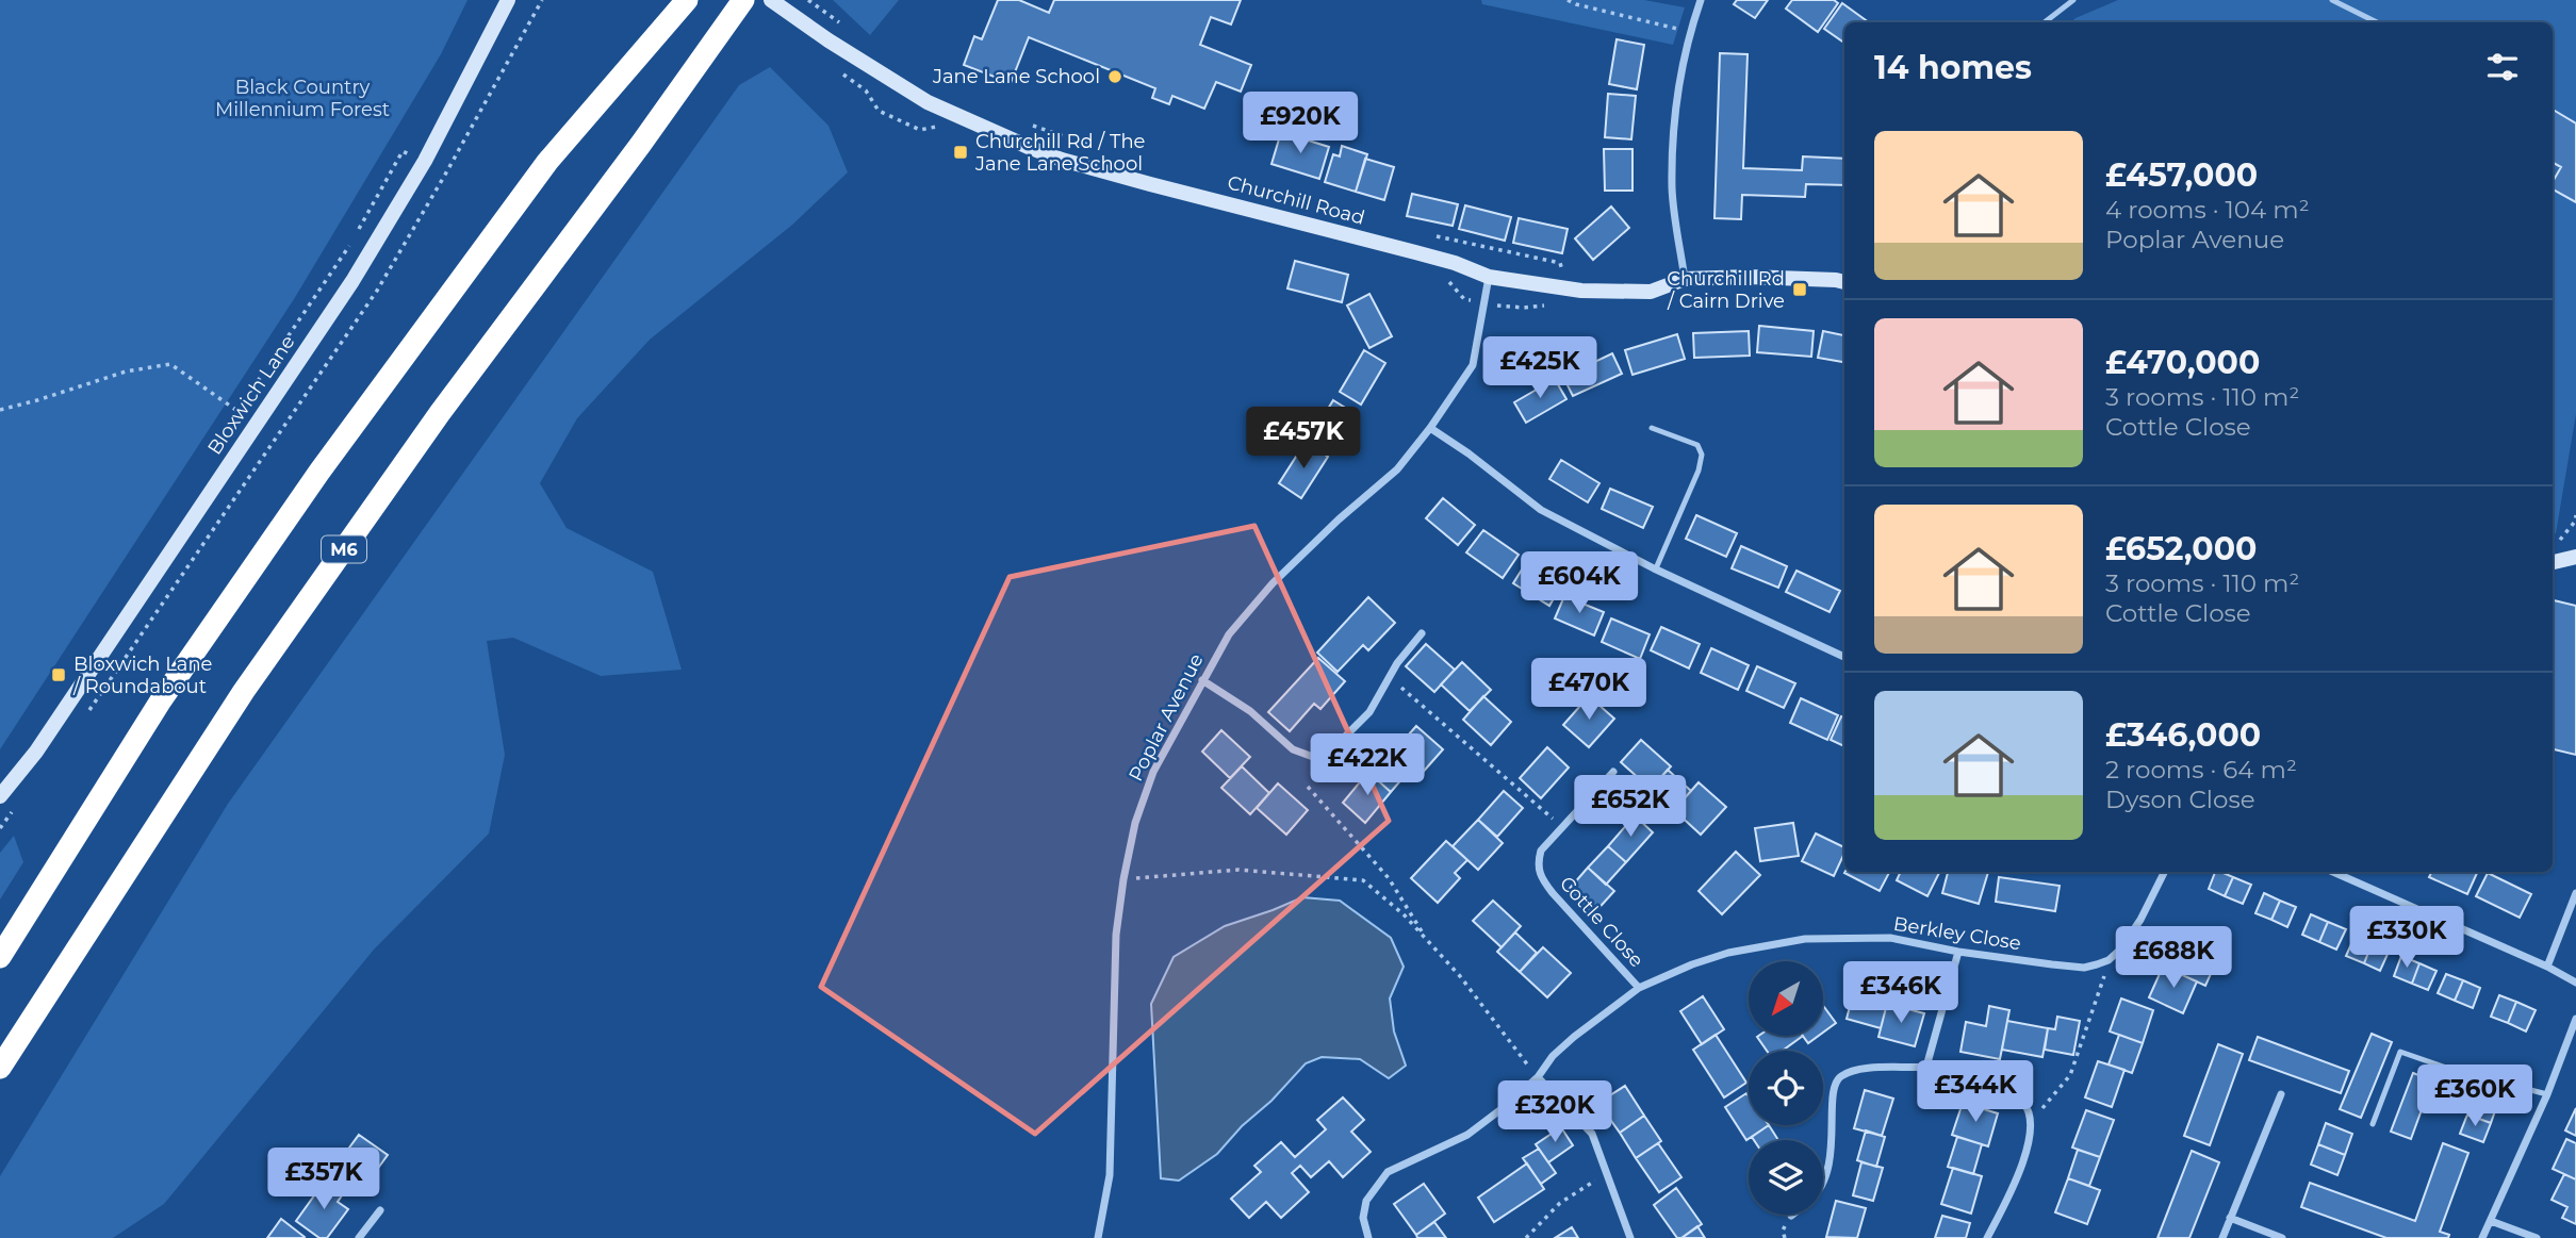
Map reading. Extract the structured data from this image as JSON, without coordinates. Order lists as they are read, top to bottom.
{
  "streets": {
    "highway": ["M6"],
    "street": [
      "Churchill Road",
      "Bloxwich Lane",
      "Poplar Avenue",
      "Cottle Close",
      "Berkley Close"
    ]
  },
  "crossings": [
    ["Churchill Road", "Poplar Avenue"],
    ["Cottle Close", "Berkley Close"]
  ],
  "parks": ["Black Country Millennium Forest"],
  "places": {
    "other": ["Jane Lane School"],
    "transit": ["Churchill Rd / The Jane Lane School", "Churchill Rd / Cairn Drive", "Bloxwich Lane / Roundabout"]
  },
  "north": "bottom left",
  "page": {
    "heading": "14 homes",
    "price": [
      "£920K",
      "£425K",
      "£457K",
      "£604K",
      "£470K",
      "£422K",
      "£652K",
      "£330K",
      "£688K",
      "£346K",
      "£344K",
      "£360K",
      "£320K",
      "£357K"
    ],
    "list": [
      {
        "name": "£457,000",
        "note": "4 rooms · 104 m² · Poplar Avenue"
      },
      {
        "name": "£470,000",
        "note": "3 rooms · 110 m² · Cottle Close"
      },
      {
        "name": "£652,000",
        "note": "3 rooms · 110 m² · Cottle Close"
      },
      {
        "name": "£346,000",
        "note": "2 rooms · 64 m² · Dyson Close"
      }
    ]
  }
}
